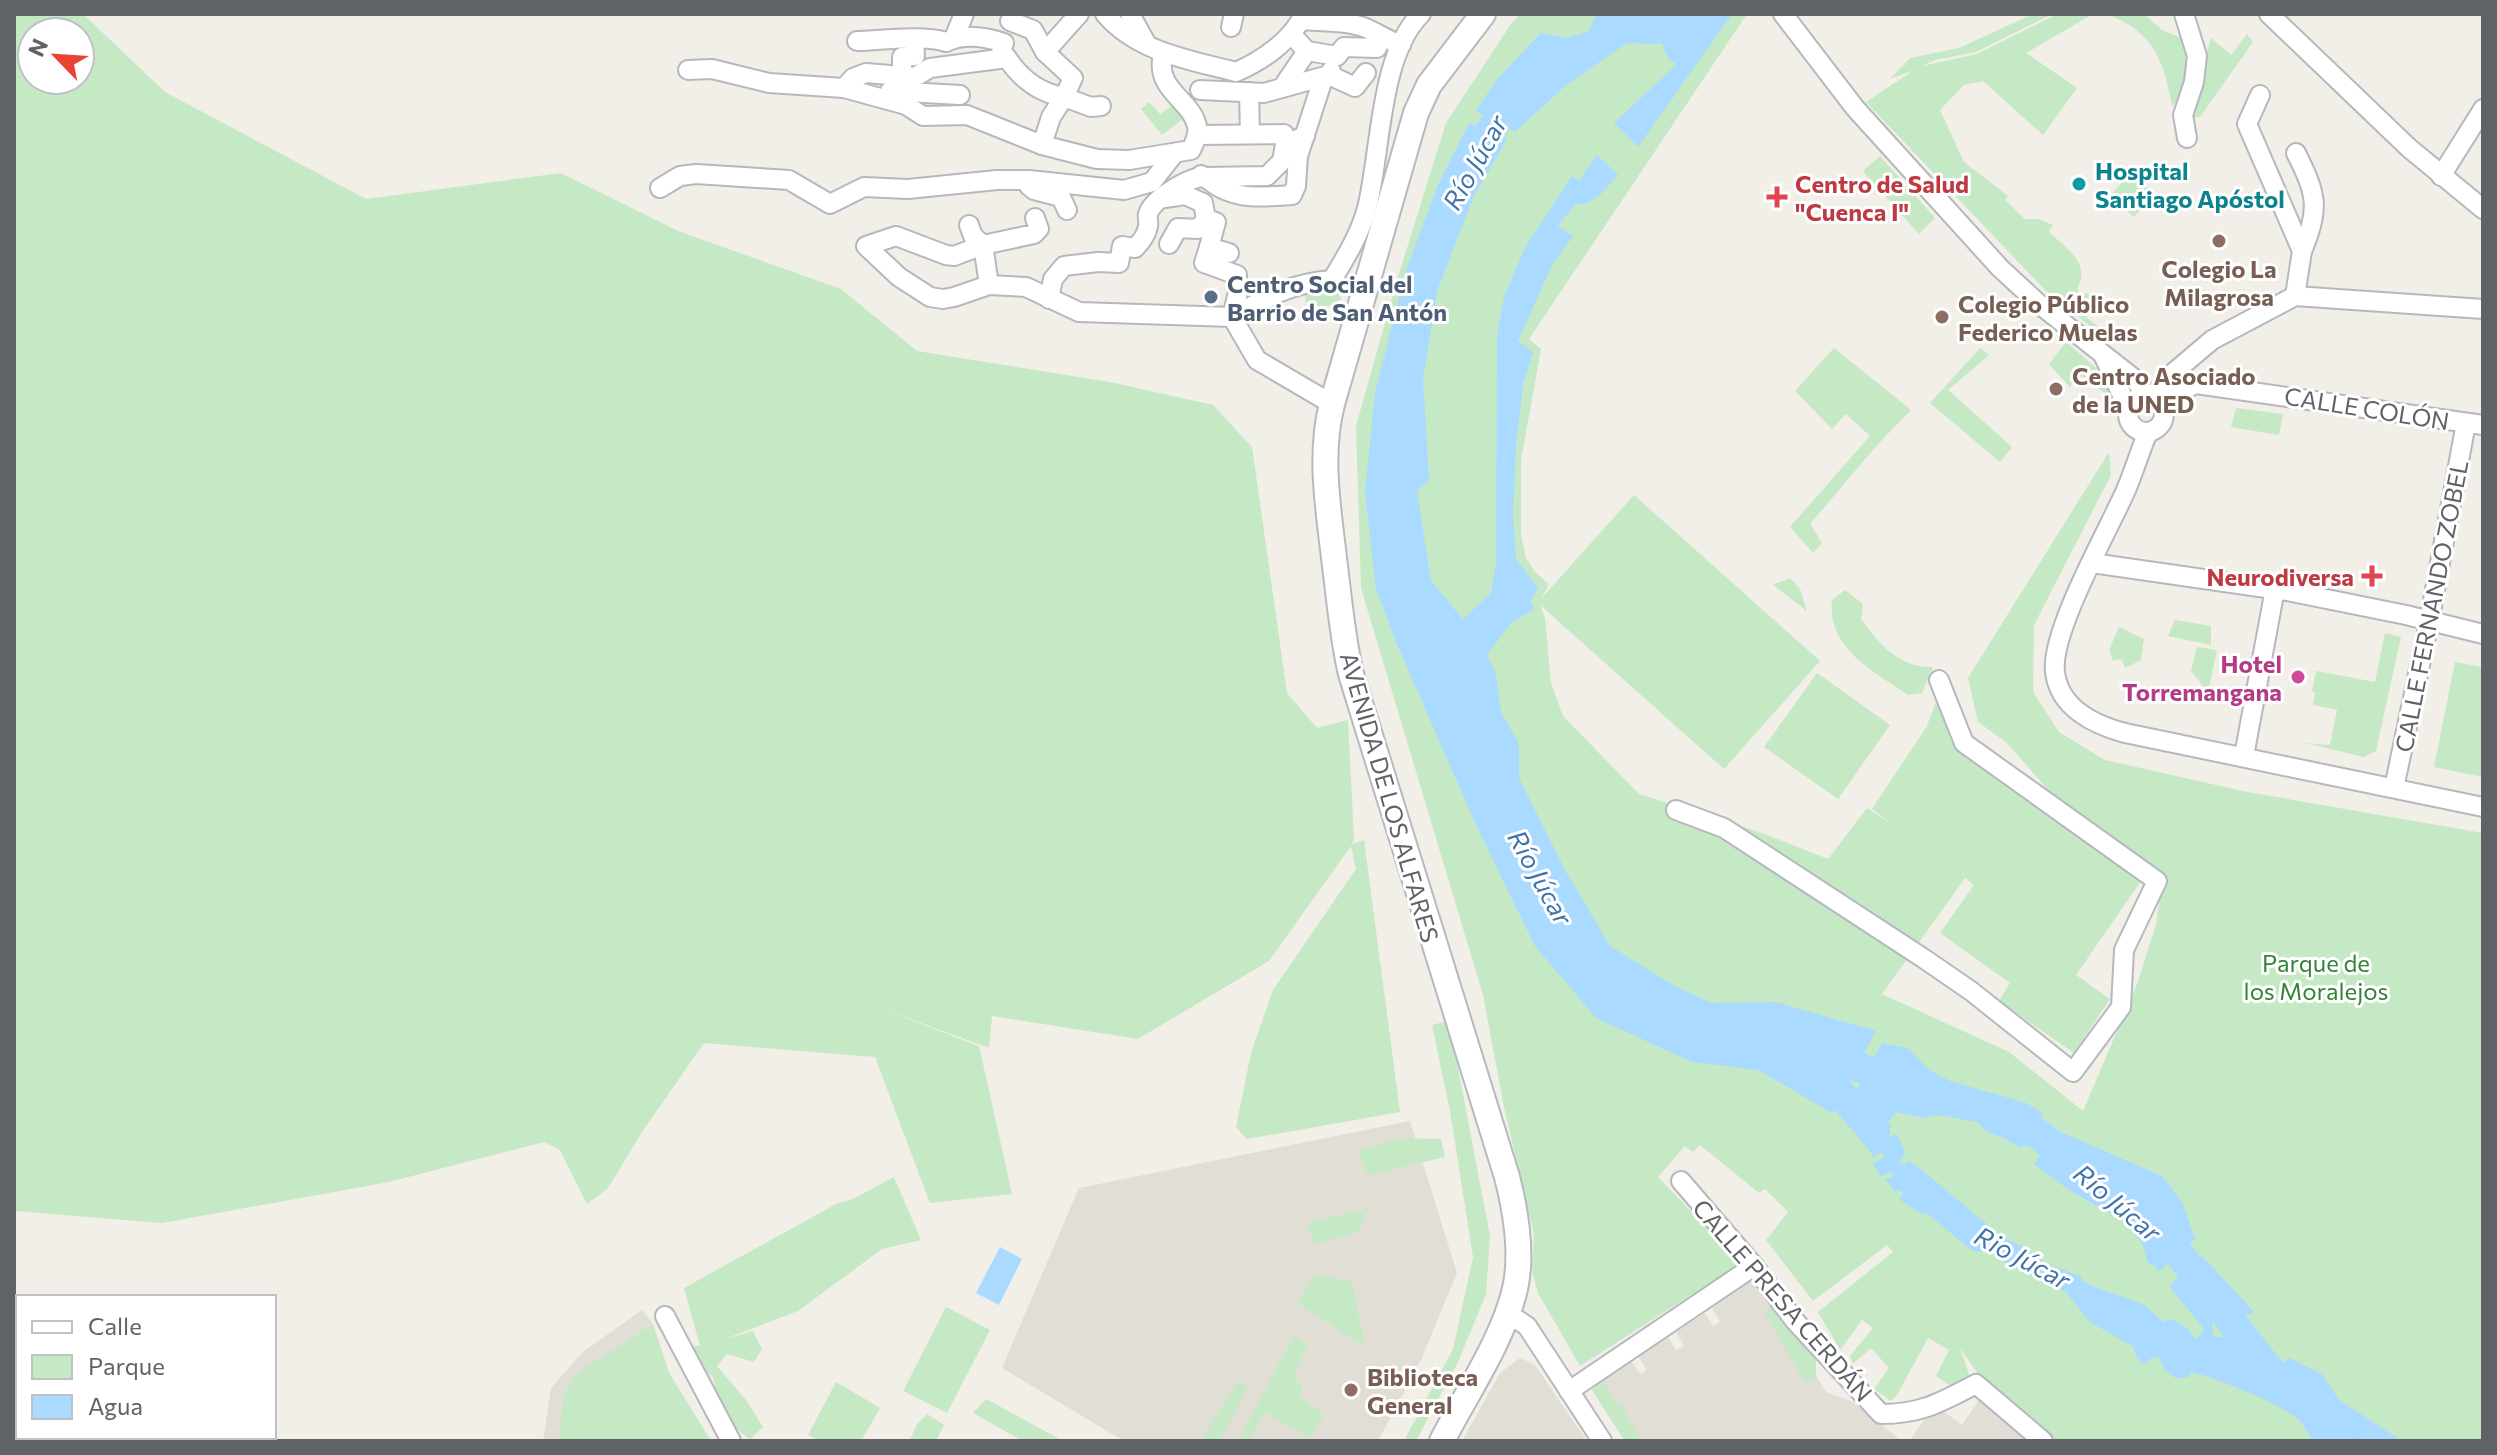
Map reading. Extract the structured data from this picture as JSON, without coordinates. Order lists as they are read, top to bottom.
{
  "streets": {
    "street": [
      "CALLE COLÓN",
      "CALLE FERNANDO ZOBEL",
      "AVENIDA DE LOS ALFARES",
      "CALLE PRESA CERDÁN"
    ]
  },
  "crossings": [
    ["CALLE COLÓN", "CALLE FERNANDO ZOBEL"]
  ],
  "water": ["Río Júcar", "Rio Júcar"],
  "parks": ["Parque de los Moralejos"],
  "places": {
    "other": [
      "Hospital Santiago Apóstol",
      "Colegio La Milagrosa",
      "Centro Social del Barrio de San Antón",
      "Colegio Público Federico Muelas",
      "Centro Asociado de la UNED",
      "Hotel Torremangana",
      "Biblioteca General"
    ],
    "health": ["Centro de Salud \"Cuenca I\"", "Neurodiversa"]
  },
  "legend": ["Calle", "Parque", "Agua"],
  "north": "top left"
}
